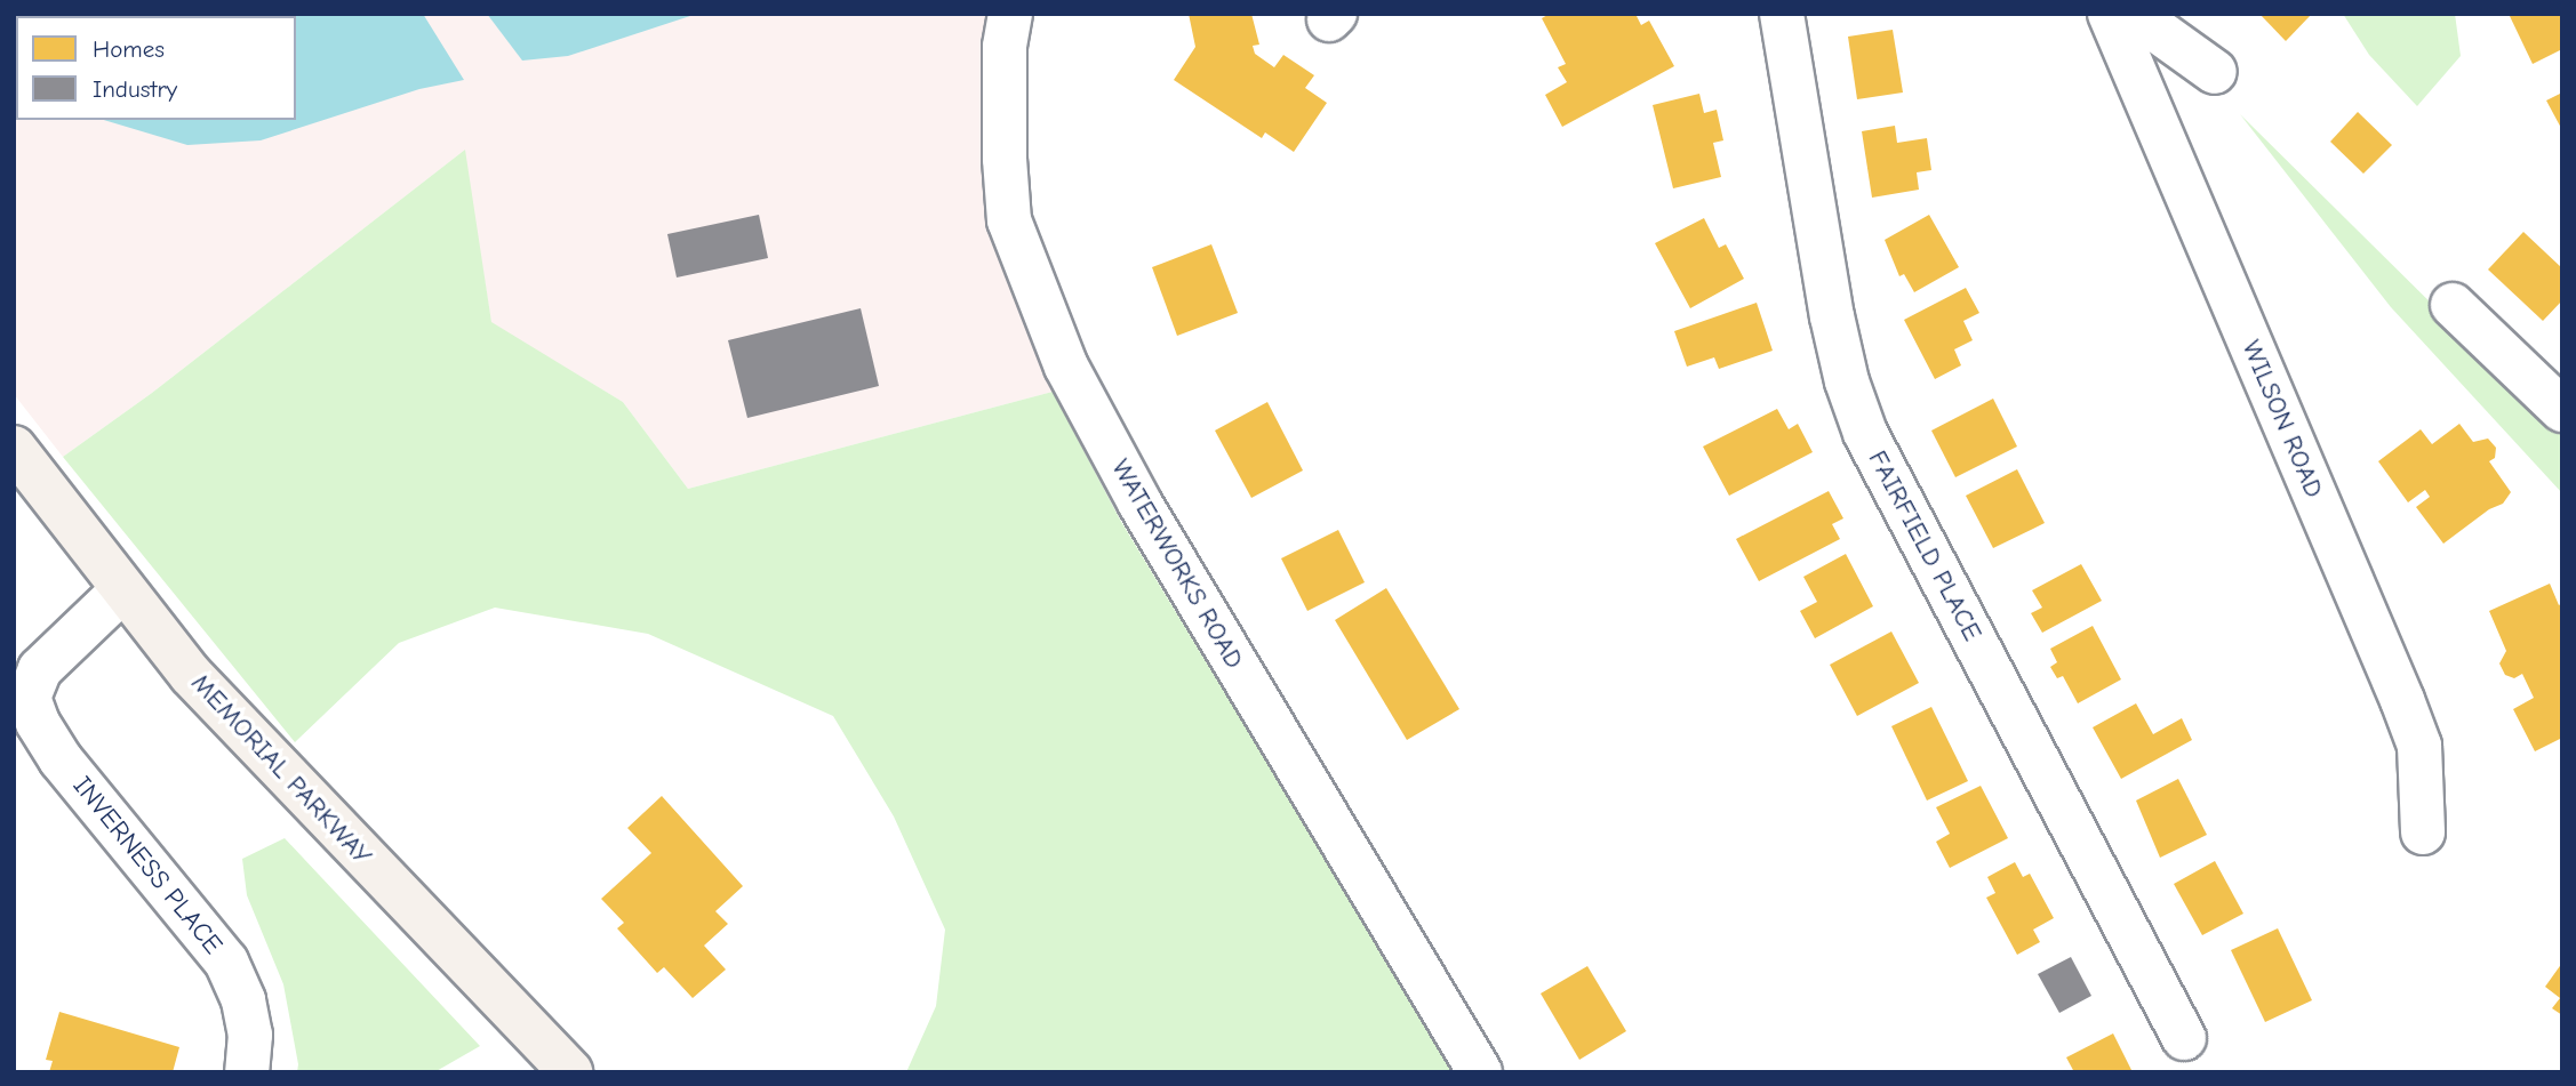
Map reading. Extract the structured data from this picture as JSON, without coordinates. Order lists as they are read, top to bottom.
{
  "streets": {
    "main road": ["MEMORIAL PARKWAY"],
    "street": [
      "WILSON ROAD",
      "FAIRFIELD PLACE",
      "WATERWORKS ROAD",
      "INVERNESS PLACE"
    ]
  },
  "crossings": [
    ["MEMORIAL PARKWAY", "INVERNESS PLACE"]
  ],
  "legend": ["Homes", "Industry"]
}
